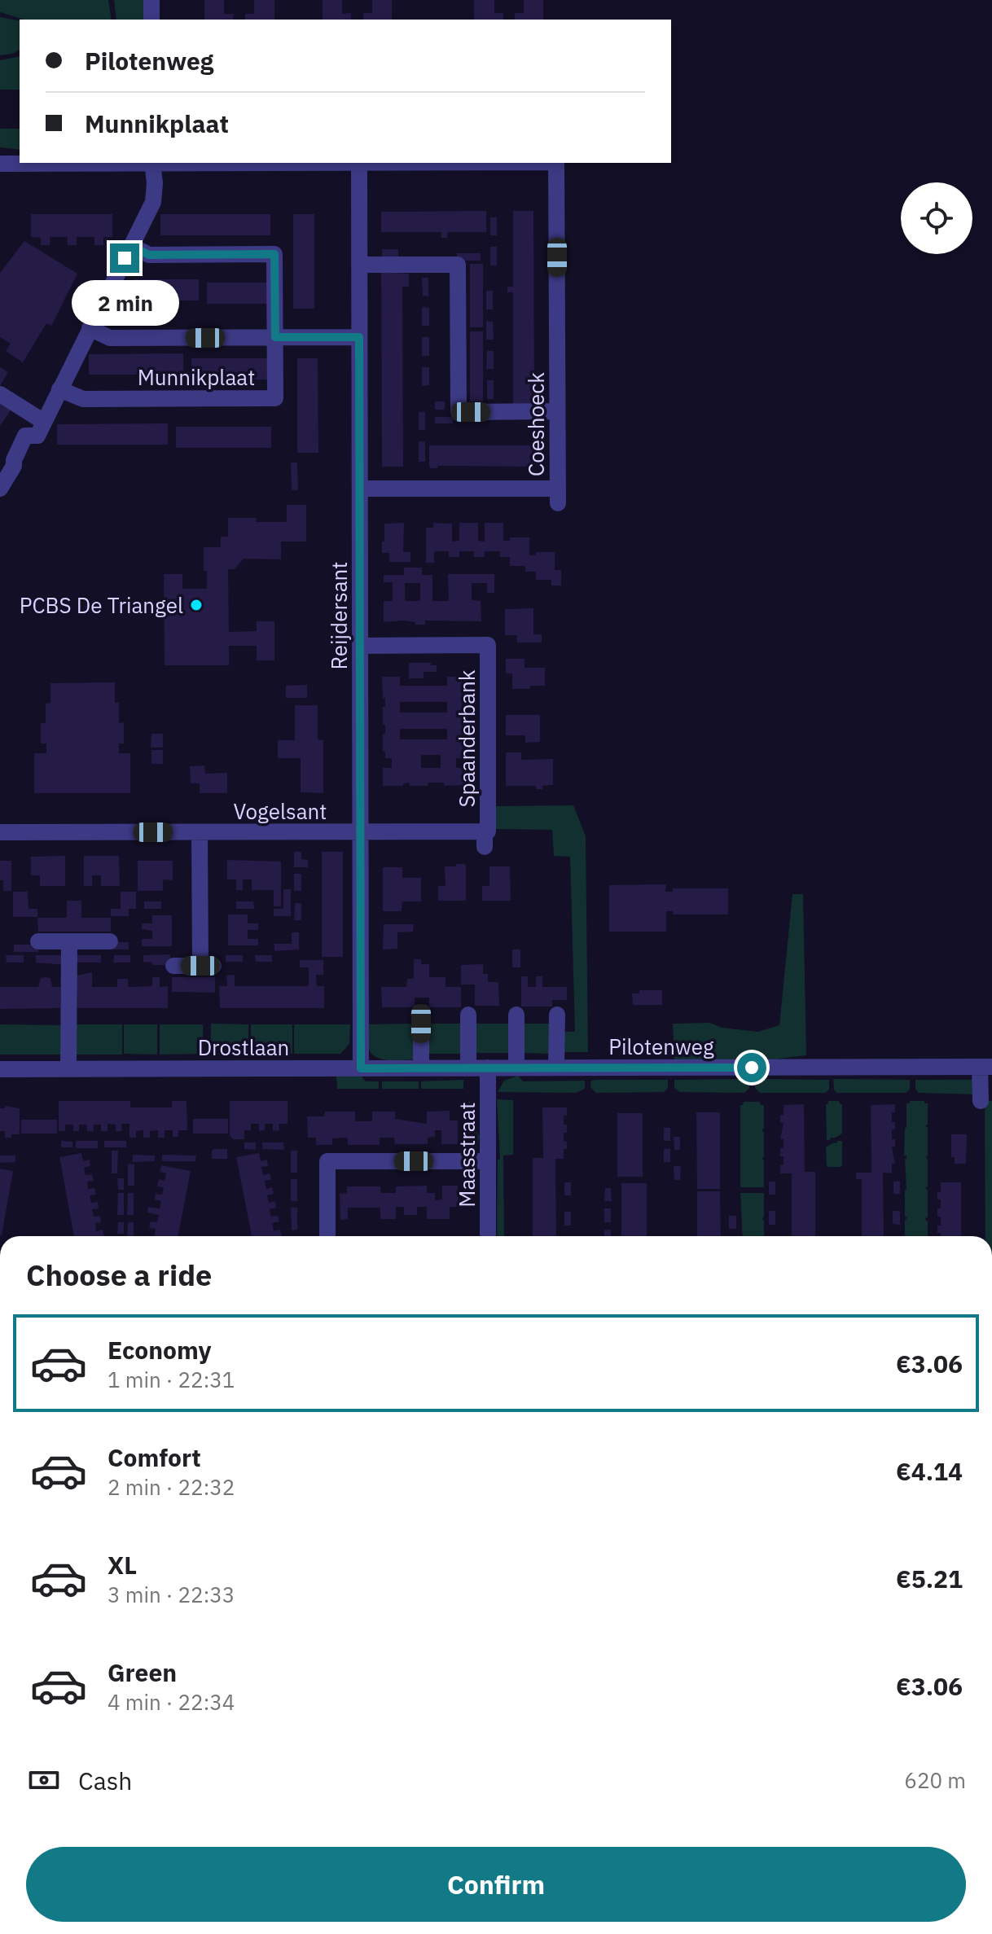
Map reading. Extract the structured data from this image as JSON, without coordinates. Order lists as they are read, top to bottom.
{
  "streets": {
    "street": [
      "Munnikplaat",
      "Coeshoeck",
      "Reijdersant",
      "Spaanderbank",
      "Vogelsant",
      "Pilotenweg",
      "Drostlaan",
      "Maasstraat"
    ]
  },
  "crossings": [
    ["Munnikplaat", "Reijdersant"],
    ["Coeshoeck", "Reijdersant"],
    ["Reijdersant", "Spaanderbank"],
    ["Reijdersant", "Vogelsant"],
    ["Reijdersant", "Drostlaan"],
    ["Spaanderbank", "Vogelsant"],
    ["Pilotenweg", "Drostlaan"],
    ["Pilotenweg", "Maasstraat"],
    ["Drostlaan", "Maasstraat"]
  ],
  "places": ["PCBS De Triangel"],
  "page": {
    "banner": ["Pilotenweg", "Munnikplaat"],
    "bubble": "2 min",
    "heading": "Choose a ride",
    "list": [
      {
        "name": "Economy",
        "note": "1 min · 22:31",
        "value": "€3.06"
      },
      {
        "name": "Comfort",
        "note": "2 min · 22:32",
        "value": "€4.14"
      },
      {
        "name": "XL",
        "note": "3 min · 22:33",
        "value": "€5.21"
      },
      {
        "name": "Green",
        "note": "4 min · 22:34",
        "value": "€3.06"
      }
    ],
    "pay": ["Cash", "620 m"],
    "buttons": "Confirm"
  }
}
